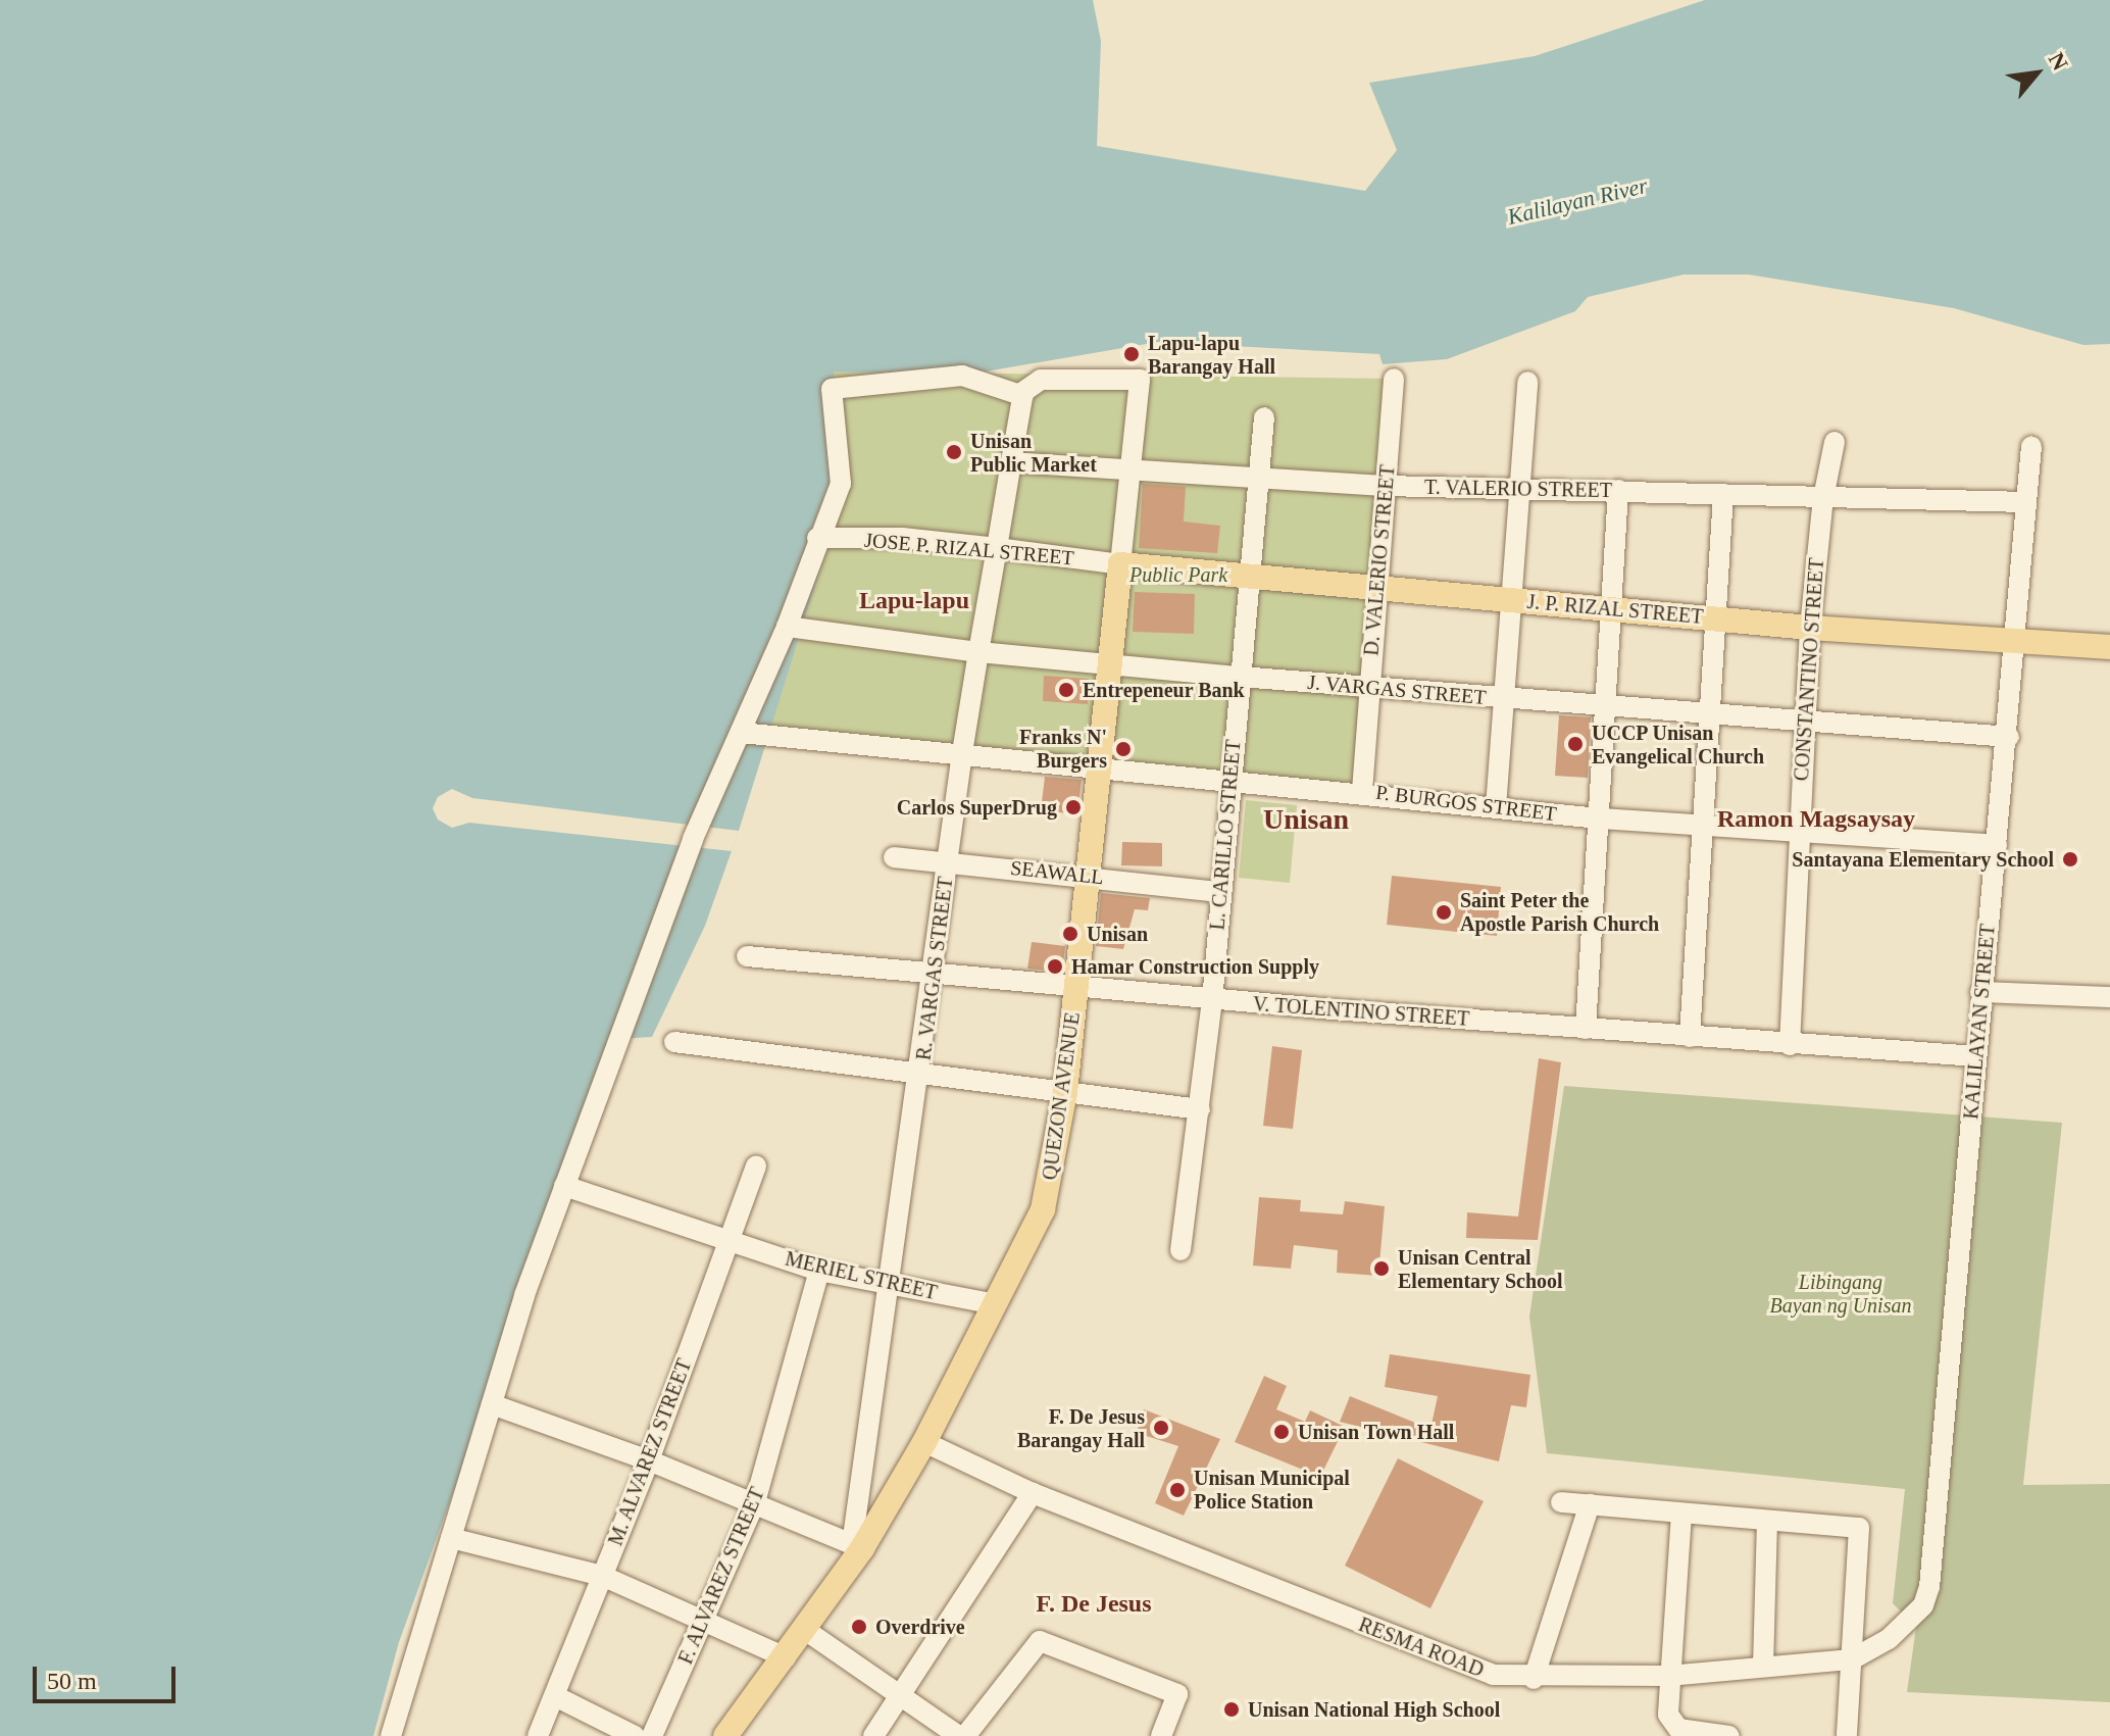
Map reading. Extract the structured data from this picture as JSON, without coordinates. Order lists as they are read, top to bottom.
{
  "streets": {
    "main road": ["J. P. RIZAL STREET", "QUEZON AVENUE"],
    "street": [
      "T. VALERIO STREET",
      "JOSE P. RIZAL STREET",
      "D. VALERIO STREET",
      "CONSTANTINO STREET",
      "J. VARGAS STREET",
      "P. BURGOS STREET",
      "L. CARILLO STREET",
      "SEAWALL",
      "R. VARGAS STREET",
      "V. TOLENTINO STREET",
      "KALILAYAN STREET",
      "MERIEL STREET",
      "M. ALVAREZ STREET",
      "F. ALVAREZ STREET",
      "RESMA ROAD"
    ]
  },
  "crossings": [
    ["T. VALERIO STREET", "D. VALERIO STREET"],
    ["T. VALERIO STREET", "CONSTANTINO STREET"],
    ["T. VALERIO STREET", "L. CARILLO STREET"],
    ["T. VALERIO STREET", "R. VARGAS STREET"],
    ["T. VALERIO STREET", "KALILAYAN STREET"],
    ["JOSE P. RIZAL STREET", "J. P. RIZAL STREET"],
    ["JOSE P. RIZAL STREET", "R. VARGAS STREET"],
    ["JOSE P. RIZAL STREET", "QUEZON AVENUE"],
    ["D. VALERIO STREET", "J. P. RIZAL STREET"],
    ["D. VALERIO STREET", "J. VARGAS STREET"],
    ["D. VALERIO STREET", "P. BURGOS STREET"],
    ["J. P. RIZAL STREET", "CONSTANTINO STREET"],
    ["J. P. RIZAL STREET", "L. CARILLO STREET"],
    ["J. P. RIZAL STREET", "KALILAYAN STREET"],
    ["J. P. RIZAL STREET", "QUEZON AVENUE"],
    ["CONSTANTINO STREET", "J. VARGAS STREET"],
    ["CONSTANTINO STREET", "P. BURGOS STREET"],
    ["CONSTANTINO STREET", "V. TOLENTINO STREET"],
    ["J. VARGAS STREET", "L. CARILLO STREET"],
    ["J. VARGAS STREET", "R. VARGAS STREET"],
    ["J. VARGAS STREET", "KALILAYAN STREET"],
    ["J. VARGAS STREET", "QUEZON AVENUE"],
    ["P. BURGOS STREET", "L. CARILLO STREET"],
    ["P. BURGOS STREET", "R. VARGAS STREET"],
    ["P. BURGOS STREET", "KALILAYAN STREET"],
    ["P. BURGOS STREET", "QUEZON AVENUE"],
    ["L. CARILLO STREET", "SEAWALL"],
    ["L. CARILLO STREET", "V. TOLENTINO STREET"],
    ["SEAWALL", "R. VARGAS STREET"],
    ["SEAWALL", "QUEZON AVENUE"],
    ["R. VARGAS STREET", "V. TOLENTINO STREET"],
    ["R. VARGAS STREET", "QUEZON AVENUE"],
    ["R. VARGAS STREET", "MERIEL STREET"],
    ["V. TOLENTINO STREET", "KALILAYAN STREET"],
    ["V. TOLENTINO STREET", "QUEZON AVENUE"],
    ["KALILAYAN STREET", "RESMA ROAD"],
    ["QUEZON AVENUE", "MERIEL STREET"],
    ["QUEZON AVENUE", "RESMA ROAD"],
    ["MERIEL STREET", "M. ALVAREZ STREET"],
    ["MERIEL STREET", "F. ALVAREZ STREET"]
  ],
  "districts": [
    "Lapu-lapu",
    "Unisan",
    "Ramon Magsaysay",
    "F. De Jesus"
  ],
  "water": ["Kalilayan River"],
  "parks": ["Public Park", "Libingang Bayan ng Unisan"],
  "places": [
    "Lapu-lapu Barangay Hall",
    "Unisan Public Market",
    "Entrepeneur Bank",
    "UCCP Unisan Evangelical Church",
    "Franks N' Burgers",
    "Carlos SuperDrug",
    "Santayana Elementary School",
    "Saint Peter the Apostle Parish Church",
    "Unisan",
    "Hamar Construction Supply",
    "Unisan Central Elementary School",
    "F. De Jesus Barangay Hall",
    "Unisan Town Hall",
    "Unisan Municipal Police Station",
    "Overdrive",
    "Unisan National High School"
  ],
  "scale_bar": "50 m",
  "north": "top right"
}
